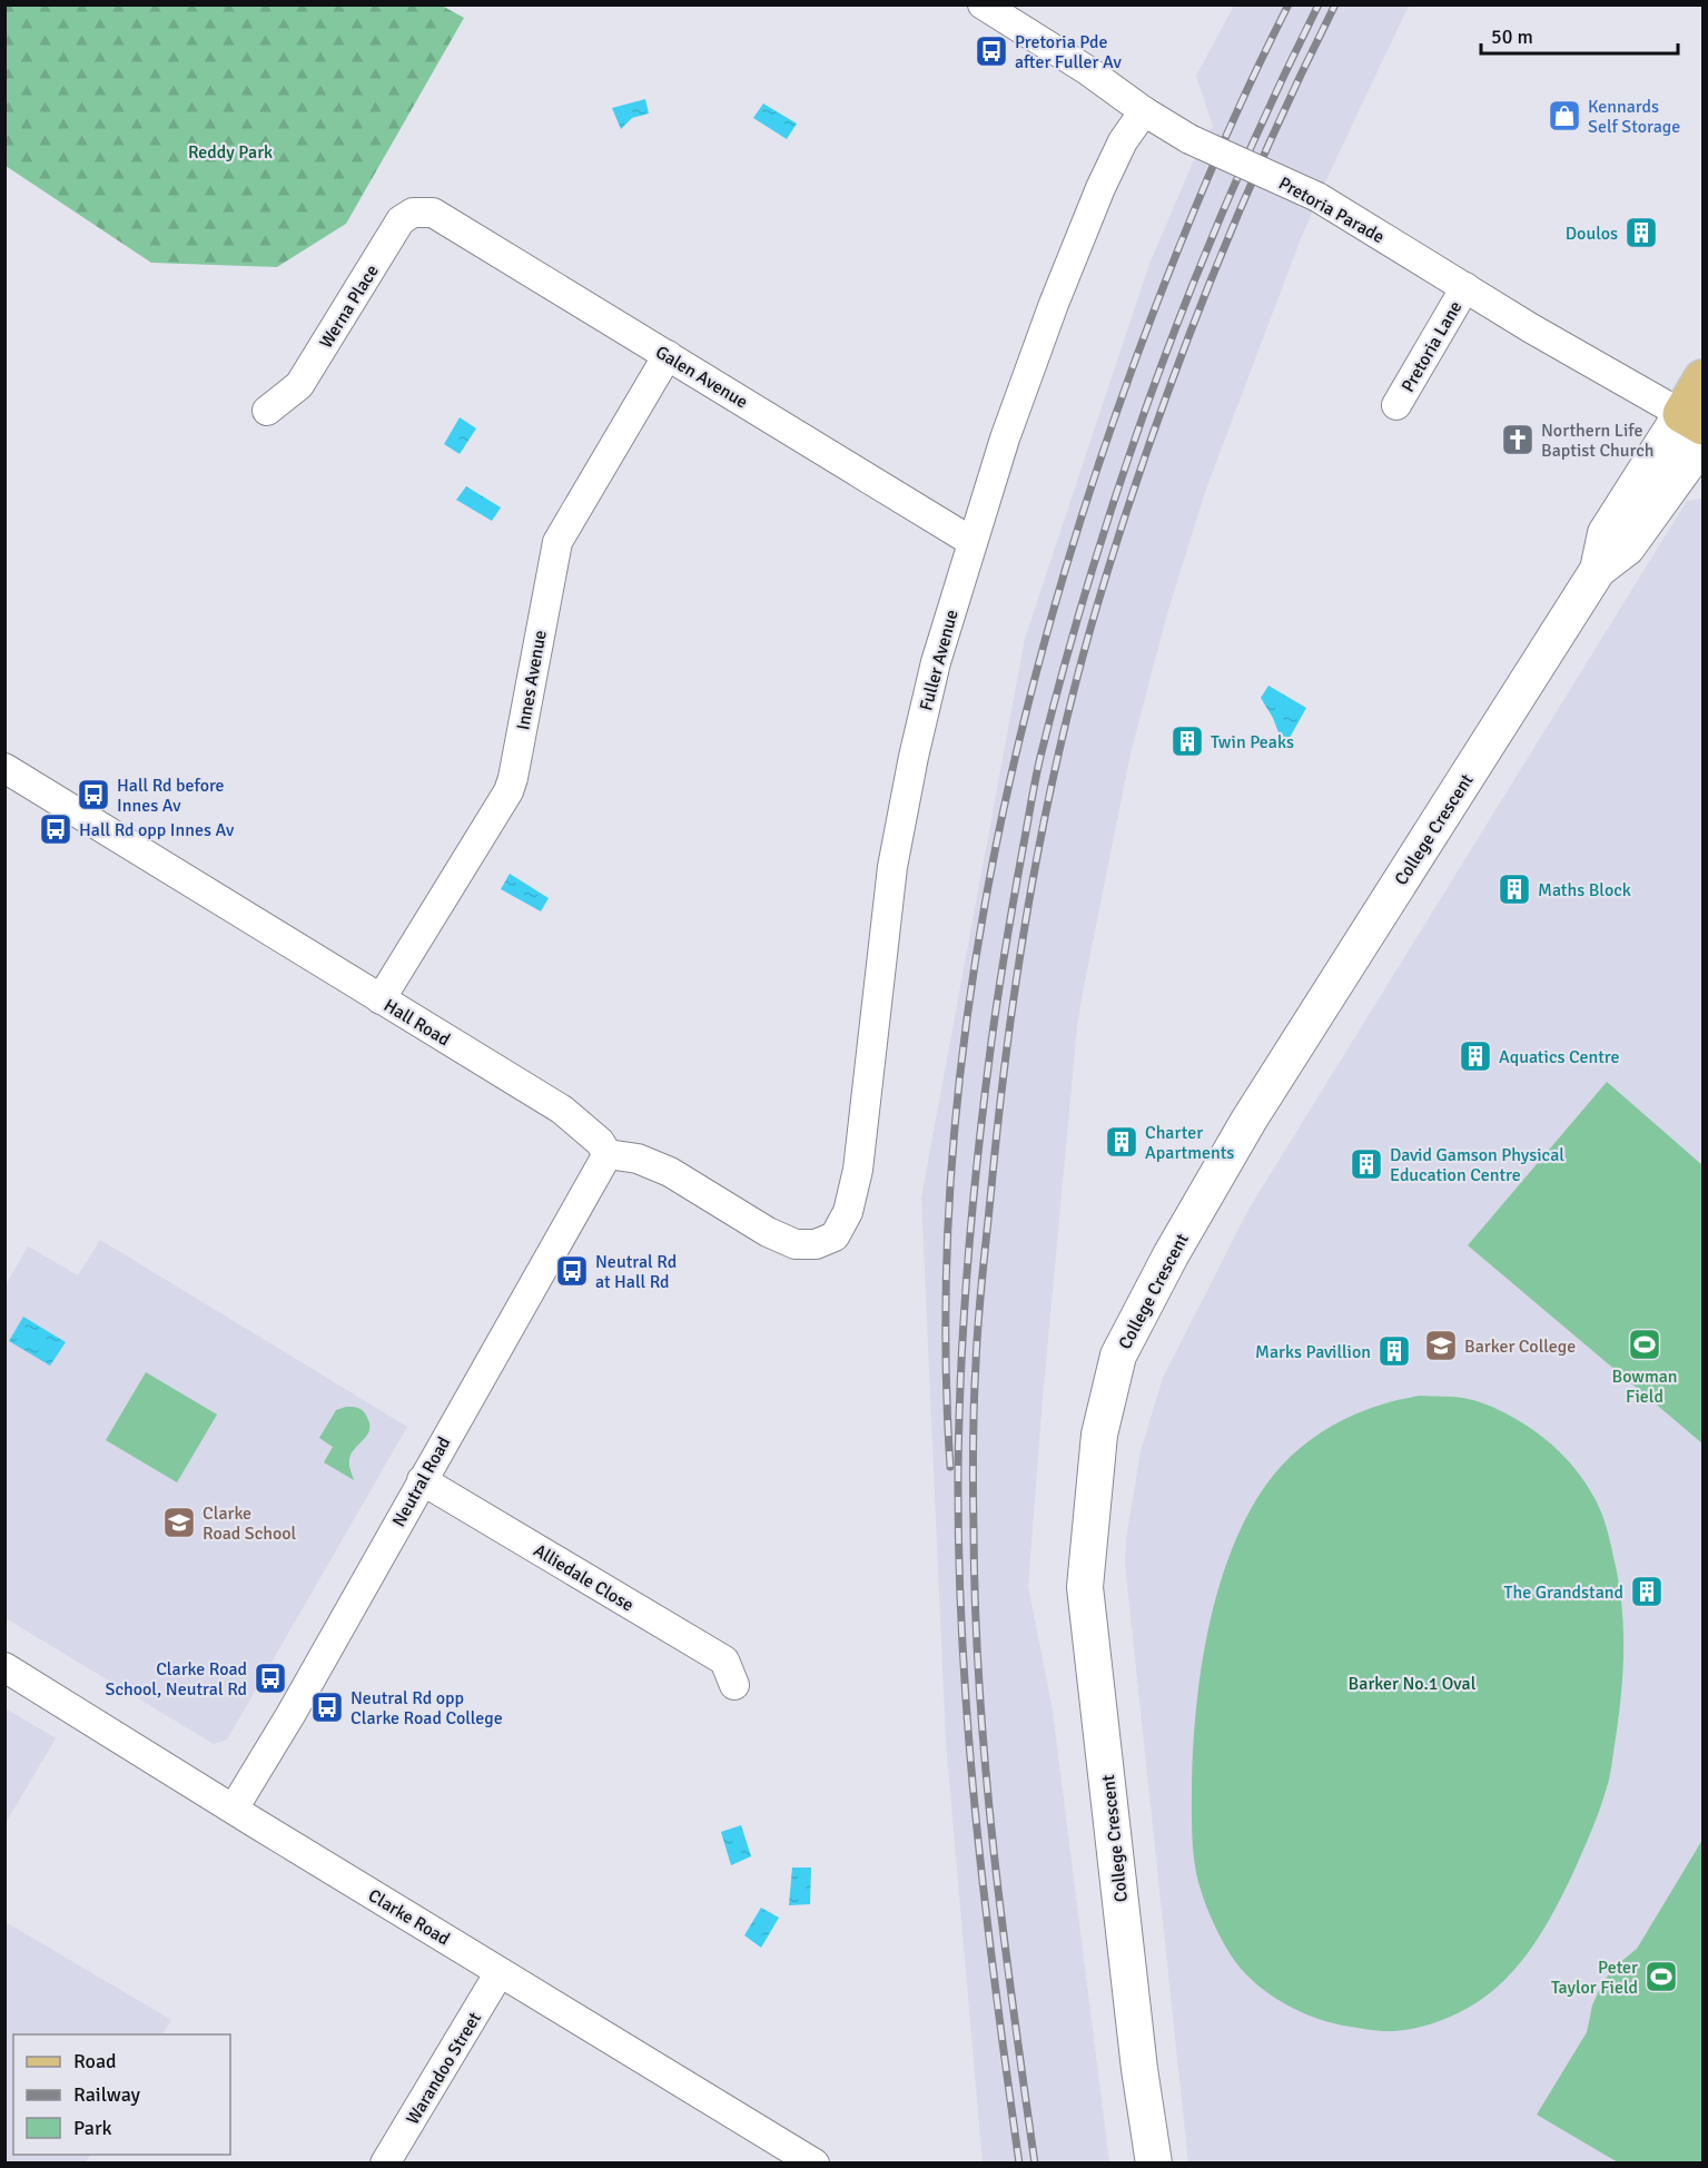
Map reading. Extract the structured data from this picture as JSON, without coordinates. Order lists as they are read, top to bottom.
{
  "streets": {
    "street": [
      "Pretoria Parade",
      "Werna Place",
      "Pretoria Lane",
      "Galen Avenue",
      "Fuller Avenue",
      "Innes Avenue",
      "College Crescent",
      "Hall Road",
      "Neutral Road",
      "Alliedale Close",
      "Clarke Road",
      "Warandoo Street"
    ]
  },
  "crossings": [
    ["Pretoria Parade", "Pretoria Lane"],
    ["Pretoria Parade", "Fuller Avenue"],
    ["Pretoria Parade", "College Crescent"],
    ["Werna Place", "Galen Avenue"],
    ["Galen Avenue", "Fuller Avenue"],
    ["Galen Avenue", "Innes Avenue"],
    ["Fuller Avenue", "Hall Road"],
    ["Fuller Avenue", "Neutral Road"],
    ["Innes Avenue", "Hall Road"],
    ["Hall Road", "Neutral Road"],
    ["Neutral Road", "Alliedale Close"],
    ["Neutral Road", "Clarke Road"],
    ["Clarke Road", "Warandoo Street"]
  ],
  "parks": ["Reddy Park", "Barker No.1 Oval"],
  "places": {
    "bus stop": [
      "Pretoria Pde after Fuller Av",
      "Hall Rd before Innes Av",
      "Hall Rd opp Innes Av",
      "Neutral Rd at Hall Rd",
      "Clarke Road School, Neutral Rd",
      "Neutral Rd opp Clarke Road College"
    ],
    "shop": ["Kennards Self Storage"],
    "building": [
      "Doulos",
      "Twin Peaks",
      "Maths Block",
      "Aquatics Centre",
      "Charter Apartments",
      "David Gamson Physical Education Centre",
      "Marks Pavillion",
      "The Grandstand"
    ],
    "church": ["Northern Life Baptist Church"],
    "sports": ["Bowman Field", "Peter Taylor Field"],
    "school or university": ["Barker College", "Clarke Road School"]
  },
  "legend": ["Road", "Railway", "Park"],
  "scale_bar": "50 m"
}
